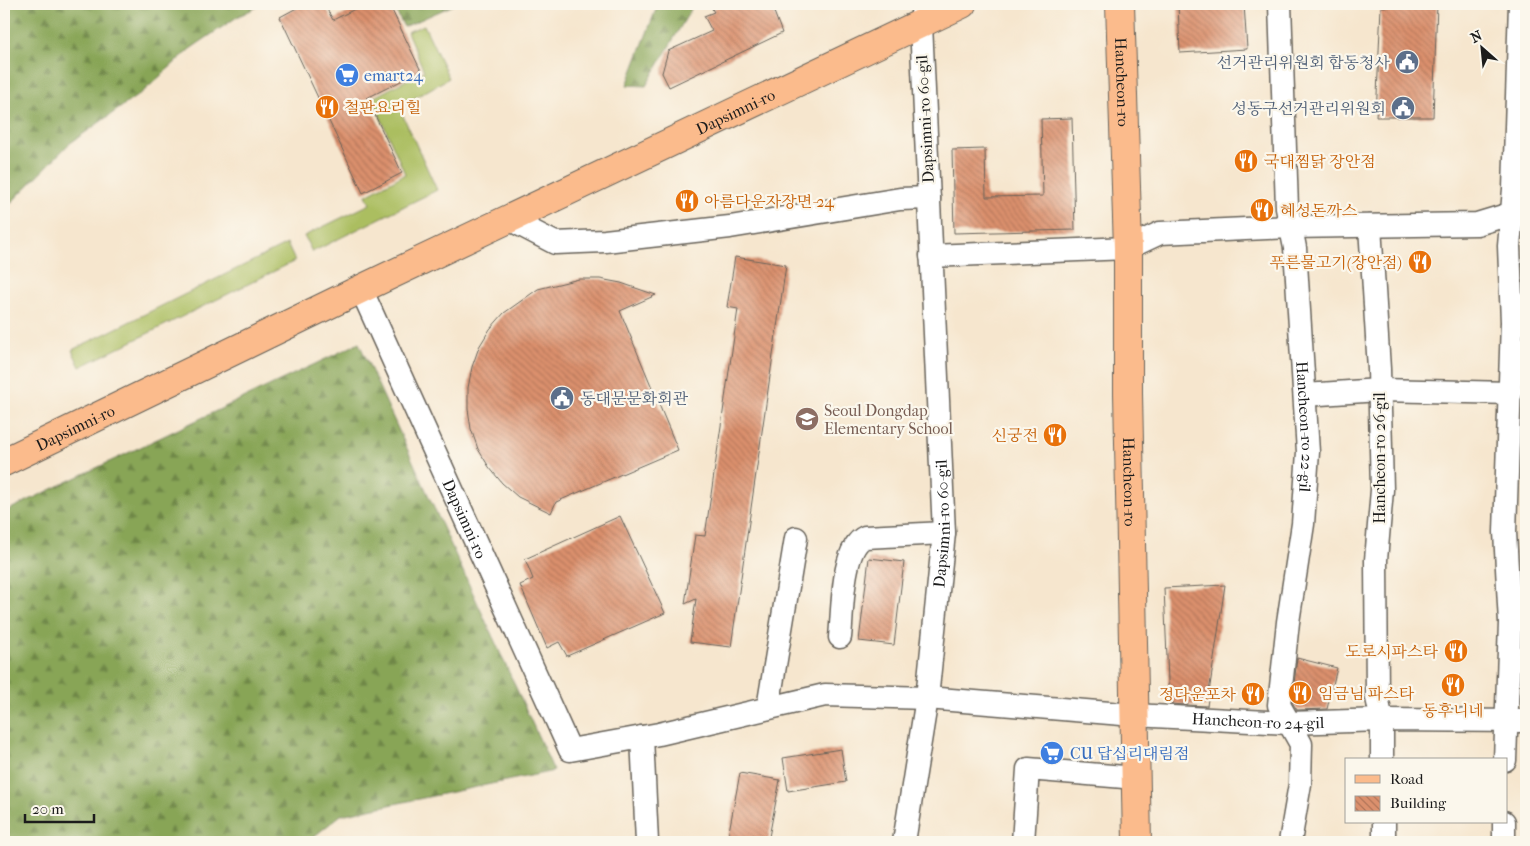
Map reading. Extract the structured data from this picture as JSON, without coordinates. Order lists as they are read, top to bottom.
{
  "streets": {
    "main road": ["Hancheon-ro", "Dapsimni-ro"],
    "street": [
      "Dapsimni-ro 60-gil",
      "Hancheon-ro 22-gil",
      "Hancheon-ro 26-gil",
      "Hancheon-ro 24-gil"
    ]
  },
  "crossings": [
    ["Hancheon-ro", "Hancheon-ro 24-gil"],
    ["Dapsimni-ro", "Dapsimni-ro 60-gil"],
    ["Hancheon-ro 22-gil", "Hancheon-ro 24-gil"],
    ["Hancheon-ro 26-gil", "Hancheon-ro 24-gil"]
  ],
  "places": {
    "public building": ["선거관리위원회 합동청사", "성동구선거관리위원회", "동대문문화회관"],
    "supermarket": ["emart24", "CU 답십리대림점"],
    "restaurant": [
      "철판요리힐",
      "국대찜닭 장안점",
      "아름다운자장면-24",
      "혜성돈까스",
      "푸른물고기(장안점)",
      "신궁전",
      "도로시파스타",
      "동후니네",
      "임금님 파스타",
      "정다운포차"
    ],
    "school or university": ["Seoul Dongdap Elementary School"]
  },
  "legend": ["Road", "Building"],
  "scale_bar": "20 m",
  "north": "top left"
}
